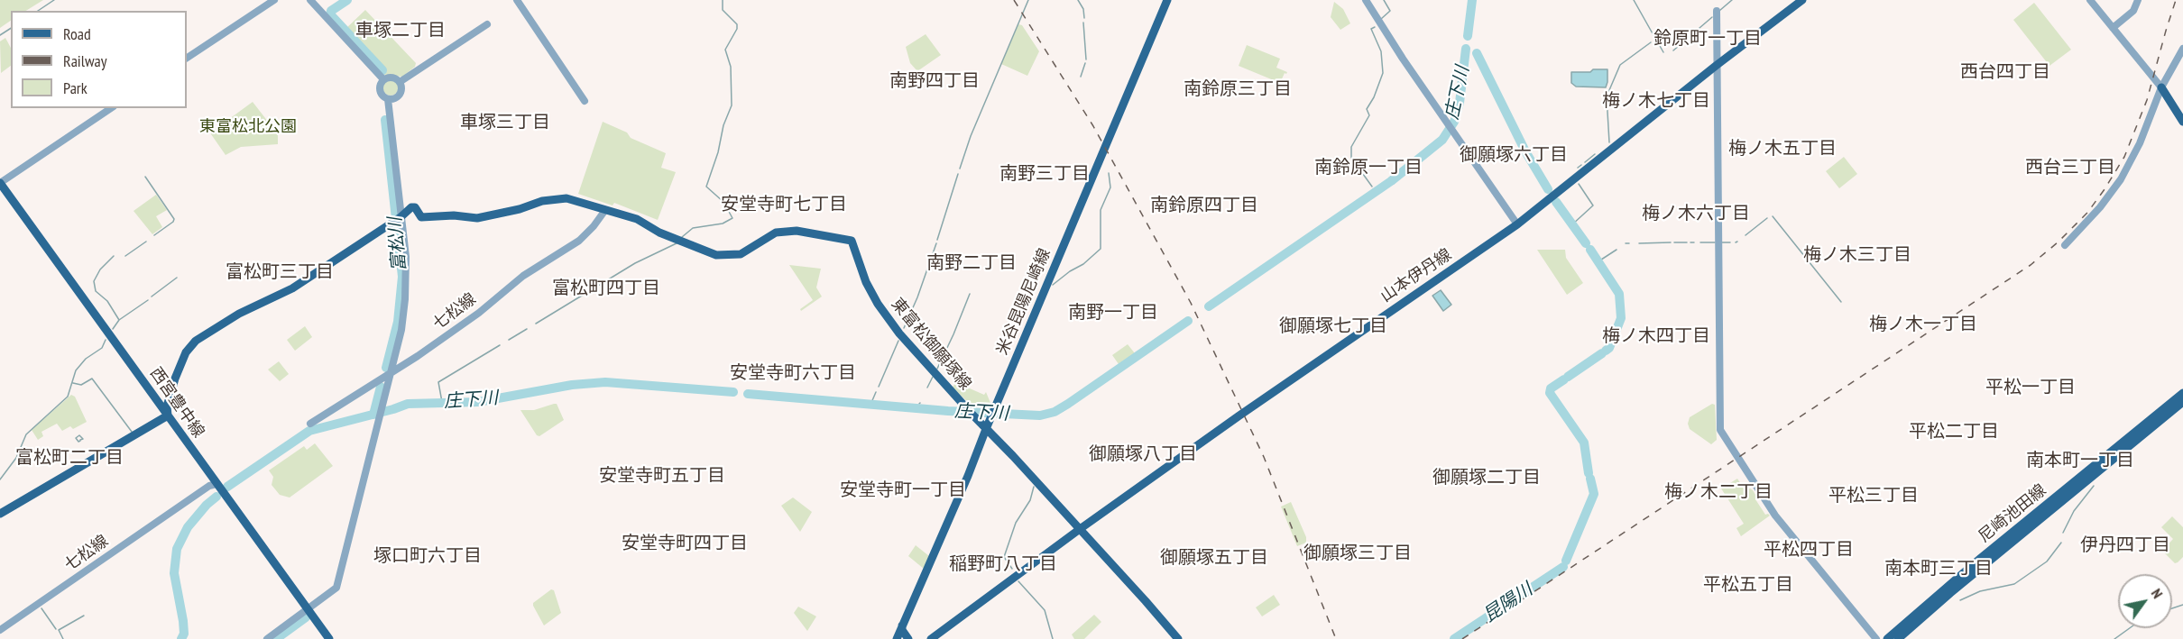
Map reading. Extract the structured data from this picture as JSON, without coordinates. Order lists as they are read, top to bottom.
{
  "streets": {
    "main road": [
      "山本伊丹線",
      "米谷昆陽尼崎線",
      "東富松御願塚線",
      "西宮豊中線",
      "尼崎池田線"
    ],
    "street": ["七松線"]
  },
  "crossings": [
    ["山本伊丹線", "東富松御願塚線"],
    ["米谷昆陽尼崎線", "東富松御願塚線"],
    ["七松線", "東富松御願塚線"],
    ["七松線", "西宮豊中線"],
    ["東富松御願塚線", "西宮豊中線"]
  ],
  "districts": [
    "車塚二丁目",
    "鈴原町一丁目",
    "西台四丁目",
    "南野四丁目",
    "南鈴原三丁目",
    "梅ノ木七丁目",
    "車塚三丁目",
    "梅ノ木五丁目",
    "御願塚六丁目",
    "南鈴原一丁目",
    "西台三丁目",
    "南野三丁目",
    "安堂寺町七丁目",
    "南鈴原四丁目",
    "梅ノ木六丁目",
    "梅ノ木三丁目",
    "南野二丁目",
    "富松町三丁目",
    "富松町四丁目",
    "南野一丁目",
    "梅ノ木一丁目",
    "御願塚七丁目",
    "梅ノ木四丁目",
    "安堂寺町六丁目",
    "平松一丁目",
    "平松二丁目",
    "御願塚八丁目",
    "富松町二丁目",
    "南本町一丁目",
    "安堂寺町五丁目",
    "御願塚二丁目",
    "安堂寺町一丁目",
    "梅ノ木二丁目",
    "平松三丁目",
    "安堂寺町四丁目",
    "伊丹四丁目",
    "平松四丁目",
    "御願塚三丁目",
    "塚口町六丁目",
    "御願塚五丁目",
    "稲野町八丁目",
    "南本町三丁目",
    "平松五丁目"
  ],
  "water": ["庄下川", "富松川", "昆陽川"],
  "parks": ["東富松北公園"],
  "legend": ["Road", "Railway", "Park"],
  "north": "top right"
}
